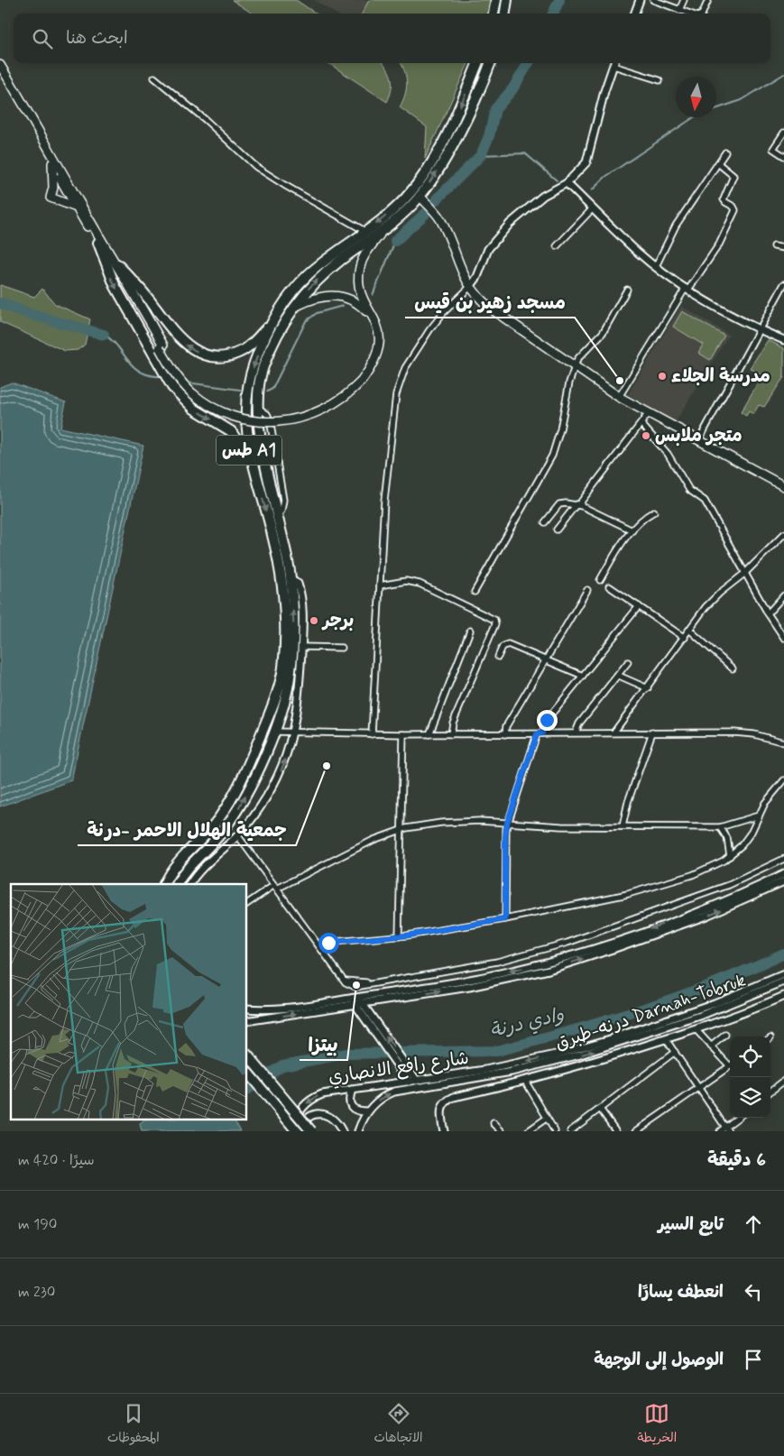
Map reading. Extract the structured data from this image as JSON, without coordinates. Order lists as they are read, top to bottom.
{
  "streets": {
    "highway": ["طس A1"],
    "street": ["درنه-طبرق Darnah-Tobruk", "شارع رافع الانصاري"]
  },
  "water": ["وادي درنة"],
  "places": [
    "مدرسة الجلاء",
    "مسجد زهير بن قيس",
    "متجر ملابس",
    "برجر",
    "جمعية الهلال الاحمر -درنة",
    "بيتزا"
  ],
  "north": "bottom",
  "page": {
    "search": "ابحث هنا",
    "heading": ["6 دقيقة", "سيرًا · 420 m"],
    "list": [
      ["تابع السير", "190 m"],
      ["انعطف يسارًا", "230 m"],
      "الوصول إلى الوجهة"
    ],
    "nav": ["الخريطة", "الاتجاهات", "المحفوظات"]
  }
}
